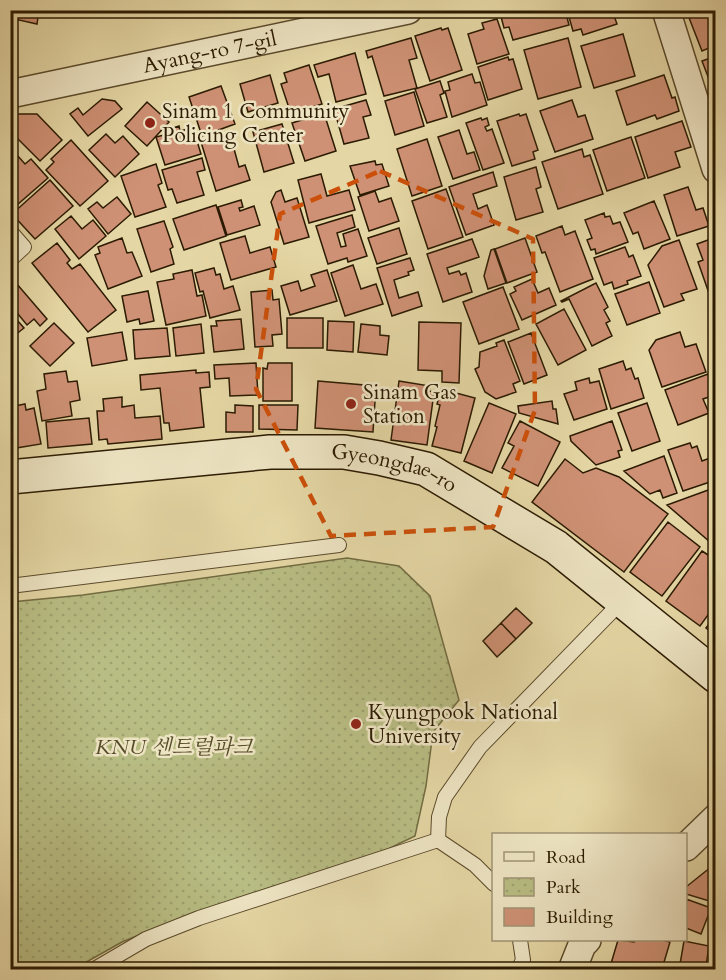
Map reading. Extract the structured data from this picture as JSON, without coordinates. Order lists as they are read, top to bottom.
{
  "streets": {
    "main road": ["Gyeongdae-ro"],
    "street": ["Ayang-ro 7-gil"]
  },
  "parks": ["KNU 센트럴파크"],
  "places": ["Sinam 1 Community Policing Center", "Sinam Gas Station", "Kyungpook National University"],
  "legend": ["Road", "Park", "Building"]
}
